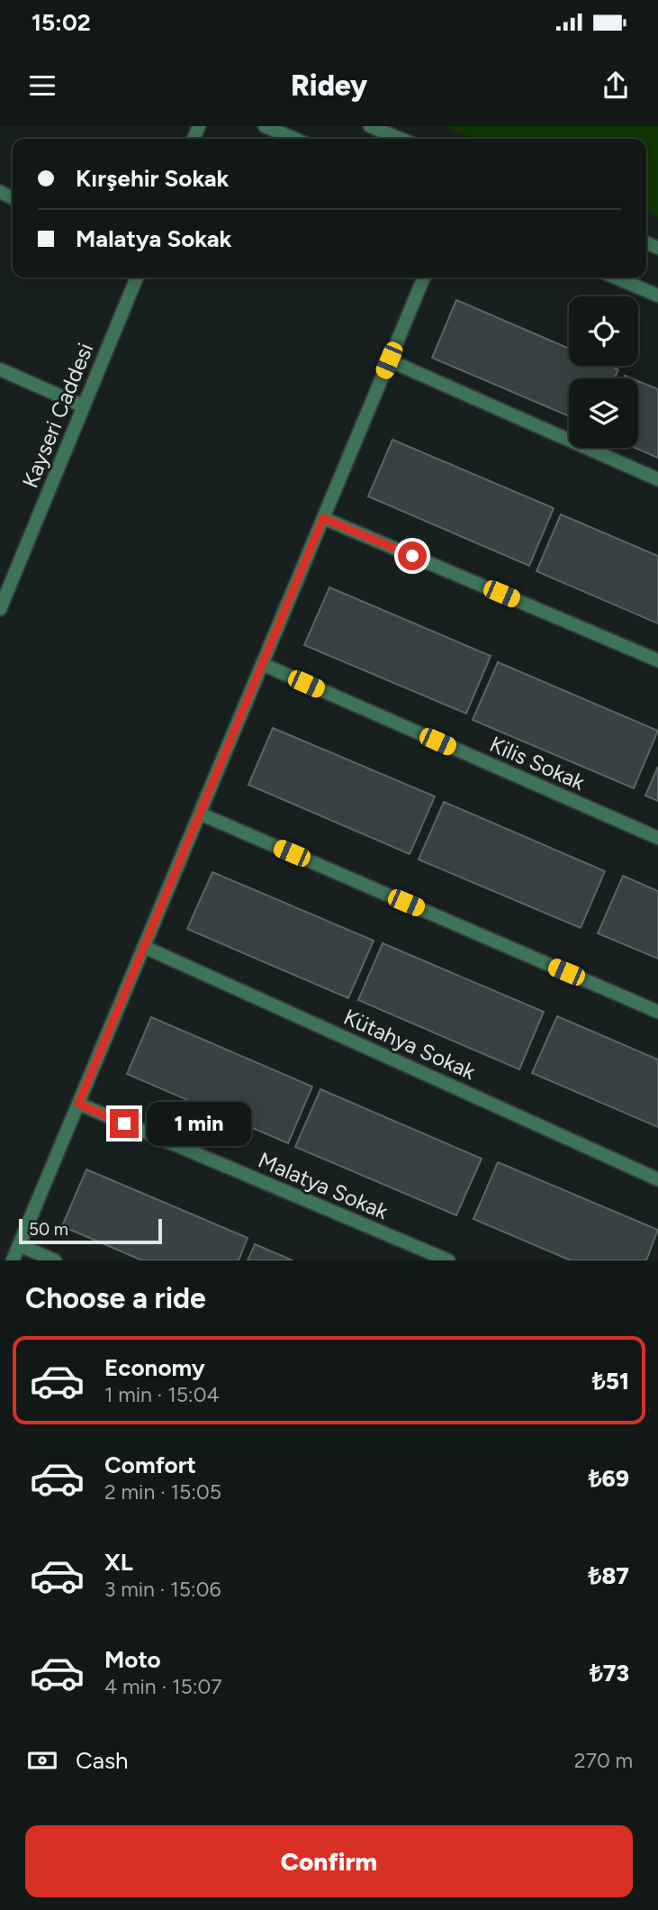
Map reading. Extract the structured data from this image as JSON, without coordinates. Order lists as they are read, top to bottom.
{
  "streets": {
    "street": [
      "Kayseri Caddesi",
      "Kilis Sokak",
      "Kütahya Sokak",
      "Malatya Sokak"
    ]
  },
  "scale_bar": "50 m",
  "page": {
    "status": "15:02",
    "header": "Ridey",
    "banner": ["Kırşehir Sokak", "Malatya Sokak"],
    "bubble": "1 min",
    "scale": "50 m",
    "heading": "Choose a ride",
    "list": [
      {
        "name": "Economy",
        "note": "1 min · 15:04",
        "value": "₺51"
      },
      {
        "name": "Comfort",
        "note": "2 min · 15:05",
        "value": "₺69"
      },
      {
        "name": "XL",
        "note": "3 min · 15:06",
        "value": "₺87"
      },
      {
        "name": "Moto",
        "note": "4 min · 15:07",
        "value": "₺73"
      }
    ],
    "pay": ["Cash", "270 m"],
    "buttons": "Confirm"
  }
}
